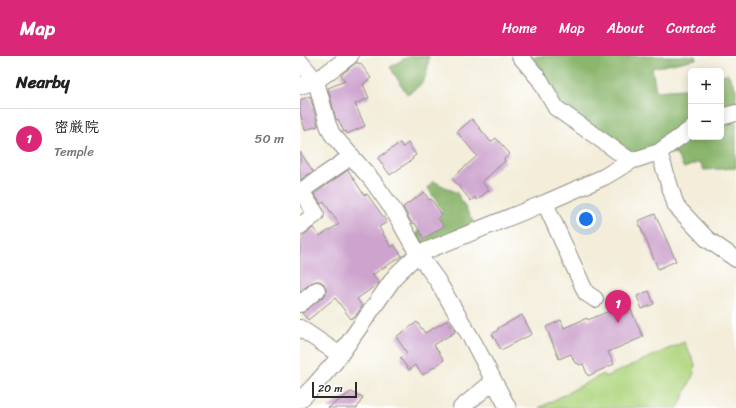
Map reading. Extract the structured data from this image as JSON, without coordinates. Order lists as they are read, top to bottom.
{
  "scale_bar": "20 m",
  "page": {
    "header": "Map",
    "nav": [
      "Home",
      "Map",
      "About",
      "Contact"
    ],
    "heading": "Nearby",
    "map_buttons": ["+", "−"],
    "list": [
      {
        "mark": "1",
        "name": "密厳院",
        "note": "Temple",
        "value": "50 m"
      }
    ],
    "pins": "1",
    "scale": "20 m"
  }
}
